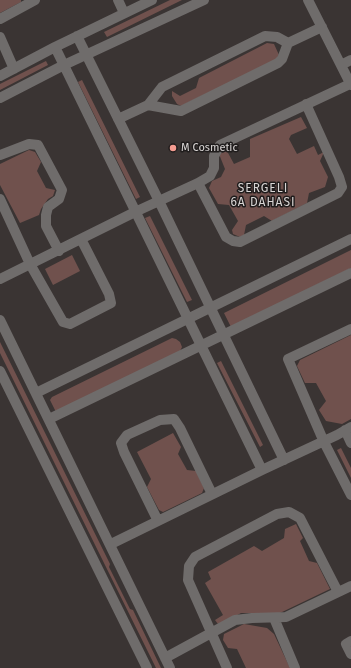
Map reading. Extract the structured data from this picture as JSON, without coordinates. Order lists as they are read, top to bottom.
{
  "districts": ["SERGELI 6A DAHASI"],
  "places": ["M Cosmetic"]
}
